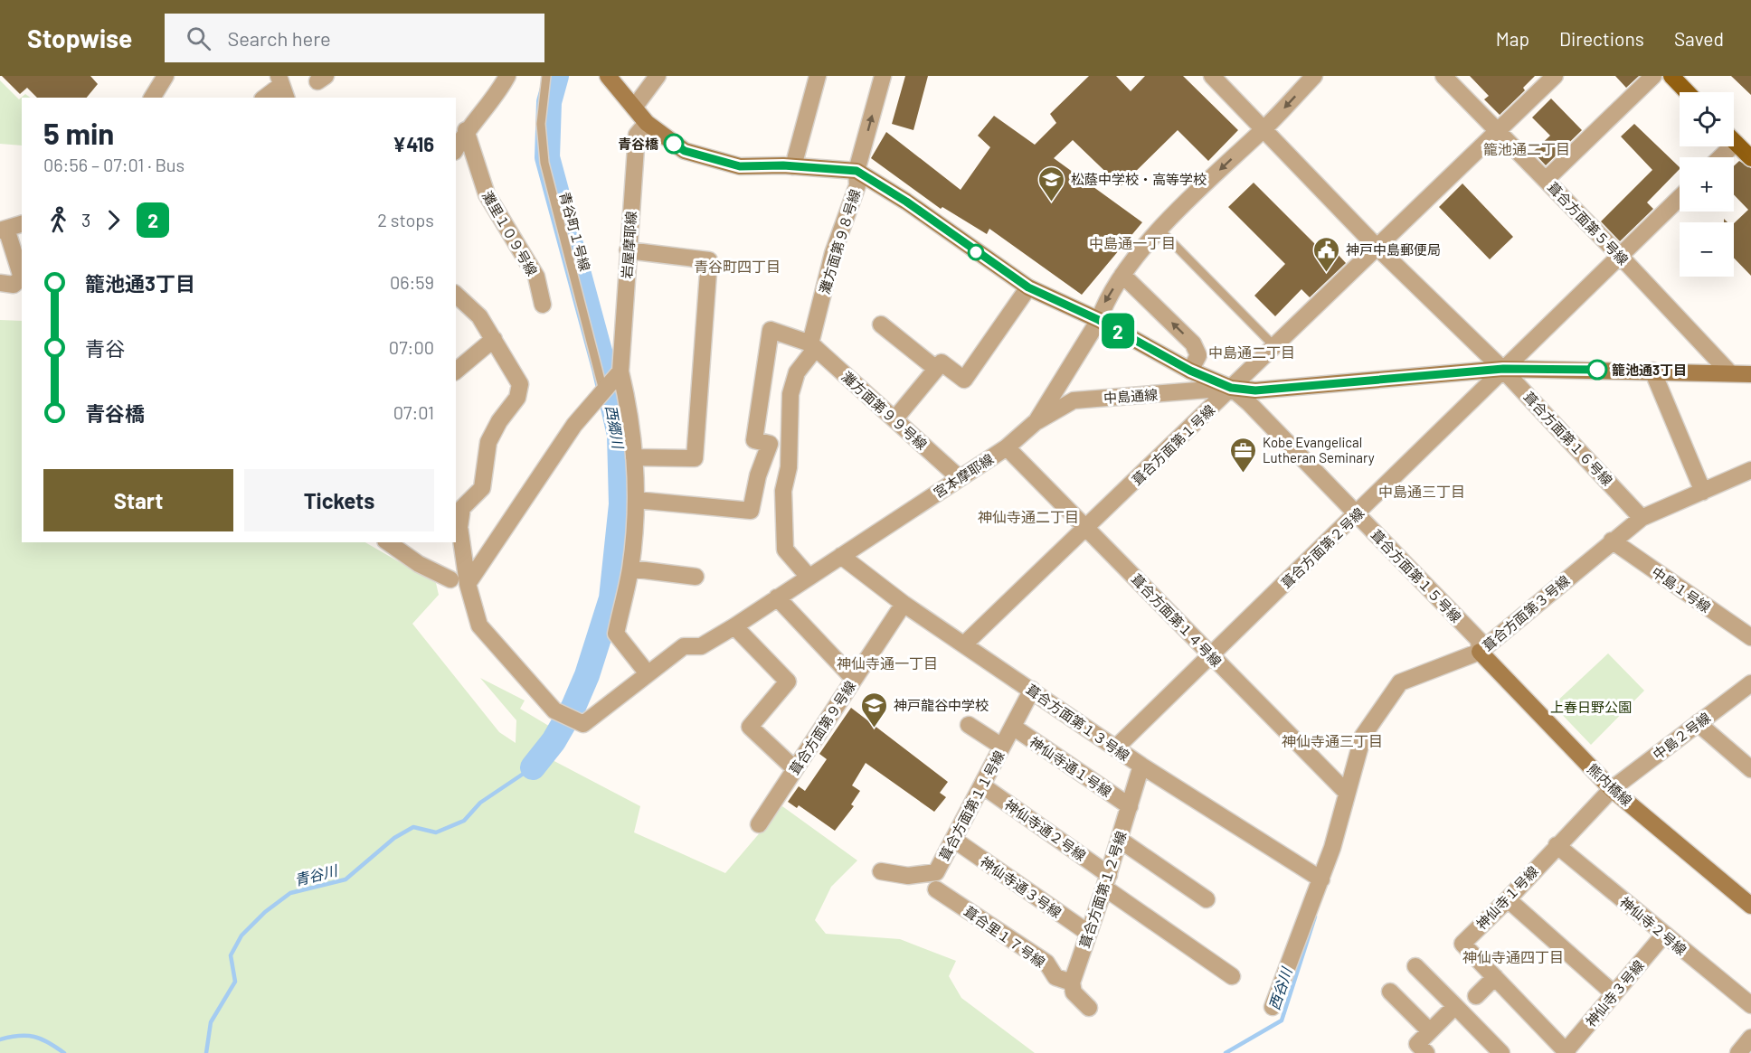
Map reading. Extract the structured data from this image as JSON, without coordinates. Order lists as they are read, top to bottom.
{
  "streets": {
    "street": [
      "葺合方面第５号線",
      "灘里１０９号線",
      "灘方面第９８号線",
      "岩屋摩耶線",
      "中島通線",
      "灘方面第９９号線",
      "葺合方面第１６号線",
      "葺合方面第１号線",
      "宮本摩耶線",
      "葺合方面第２号線",
      "葺合方面第１５号線",
      "中島１号線",
      "葺合方面第３号線",
      "葺合方面第１４号線",
      "葺合方面第１３号線",
      "葺合方面第９号線",
      "中島２号線",
      "神仙寺通１号線",
      "熊内橋線",
      "葺合方面第１１号線",
      "神仙寺通２号線",
      "神仙寺通３号線",
      "葺合方面第１２号線",
      "神仙寺１号線",
      "神仙寺２号線",
      "葺合里１７号線",
      "神仙寺３号線"
    ],
    "lane": ["青谷町１号線"]
  },
  "crossings": [
    ["葺合方面第５号線", "葺合方面第１号線"],
    ["葺合方面第５号線", "葺合方面第２号線"],
    ["灘方面第９８号線", "灘方面第９９号線"],
    ["灘方面第９８号線", "宮本摩耶線"],
    ["岩屋摩耶線", "宮本摩耶線"],
    ["中島通線", "葺合方面第１号線"],
    ["中島通線", "宮本摩耶線"],
    ["中島通線", "葺合方面第１５号線"],
    ["灘方面第９９号線", "宮本摩耶線"],
    ["葺合方面第１６号線", "葺合方面第１号線"],
    ["葺合方面第１６号線", "宮本摩耶線"],
    ["葺合方面第１６号線", "葺合方面第２号線"],
    ["葺合方面第１６号線", "葺合方面第３号線"],
    ["葺合方面第１号線", "葺合方面第１５号線"],
    ["葺合方面第１号線", "葺合方面第１４号線"],
    ["葺合方面第１号線", "葺合方面第１３号線"],
    ["宮本摩耶線", "葺合方面第１４号線"],
    ["宮本摩耶線", "葺合方面第１３号線"],
    ["葺合方面第２号線", "葺合方面第１５号線"],
    ["葺合方面第２号線", "葺合方面第１４号線"],
    ["葺合方面第２号線", "葺合方面第１３号線"],
    ["葺合方面第１５号線", "葺合方面第３号線"],
    ["葺合方面第１５号線", "熊内橋線"],
    ["中島１号線", "葺合方面第３号線"],
    ["葺合方面第３号線", "葺合方面第１４号線"],
    ["葺合方面第３号線", "葺合方面第１３号線"],
    ["葺合方面第３号線", "熊内橋線"],
    ["葺合方面第１３号線", "葺合方面第９号線"],
    ["葺合方面第１３号線", "葺合方面第１１号線"],
    ["葺合方面第１３号線", "葺合方面第１２号線"],
    ["中島２号線", "熊内橋線"],
    ["中島２号線", "神仙寺１号線"],
    ["神仙寺通１号線", "葺合方面第１１号線"],
    ["神仙寺通１号線", "葺合方面第１２号線"],
    ["熊内橋線", "神仙寺１号線"],
    ["葺合方面第１１号線", "神仙寺通２号線"],
    ["葺合方面第１１号線", "神仙寺通３号線"],
    ["神仙寺通２号線", "葺合方面第１２号線"],
    ["神仙寺通３号線", "葺合方面第１２号線"],
    ["葺合方面第１２号線", "葺合里１７号線"],
    ["神仙寺１号線", "神仙寺２号線"],
    ["神仙寺１号線", "神仙寺３号線"],
    ["神仙寺２号線", "神仙寺３号線"]
  ],
  "districts": [
    "籠池通二丁目",
    "中島通一丁目",
    "青谷町四丁目",
    "中島通二丁目",
    "中島通三丁目",
    "神仙寺通二丁目",
    "神仙寺通一丁目",
    "神仙寺通三丁目",
    "神仙寺通四丁目"
  ],
  "water": ["西郷川", "青谷川", "西谷川"],
  "parks": ["上春日野公園"],
  "places": {
    "other": ["青谷橋", "籠池通3丁目"],
    "school or university": ["松蔭中学校・高等学校", "神戸龍谷中学校"],
    "public building": ["神戸中島郵便局"],
    "office": ["Kobe Evangelical Lutheran Seminary"]
  },
  "lines": ["bus line 2"],
  "page": {
    "header": "Stopwise",
    "search": "Search here",
    "nav": ["Map", "Directions", "Saved"],
    "on_map": "2",
    "map_buttons": ["+", "−"],
    "heading": ["5 min", "06:56 – 07:01 · Bus", "¥416"],
    "legs": ["3", "2", "2 stops"],
    "list": [
      {
        "name": "籠池通3丁目",
        "value": "06:59"
      },
      {
        "name": "青谷",
        "value": "07:00"
      },
      {
        "name": "青谷橋",
        "value": "07:01"
      }
    ],
    "buttons": ["Start", "Tickets"]
  }
}
